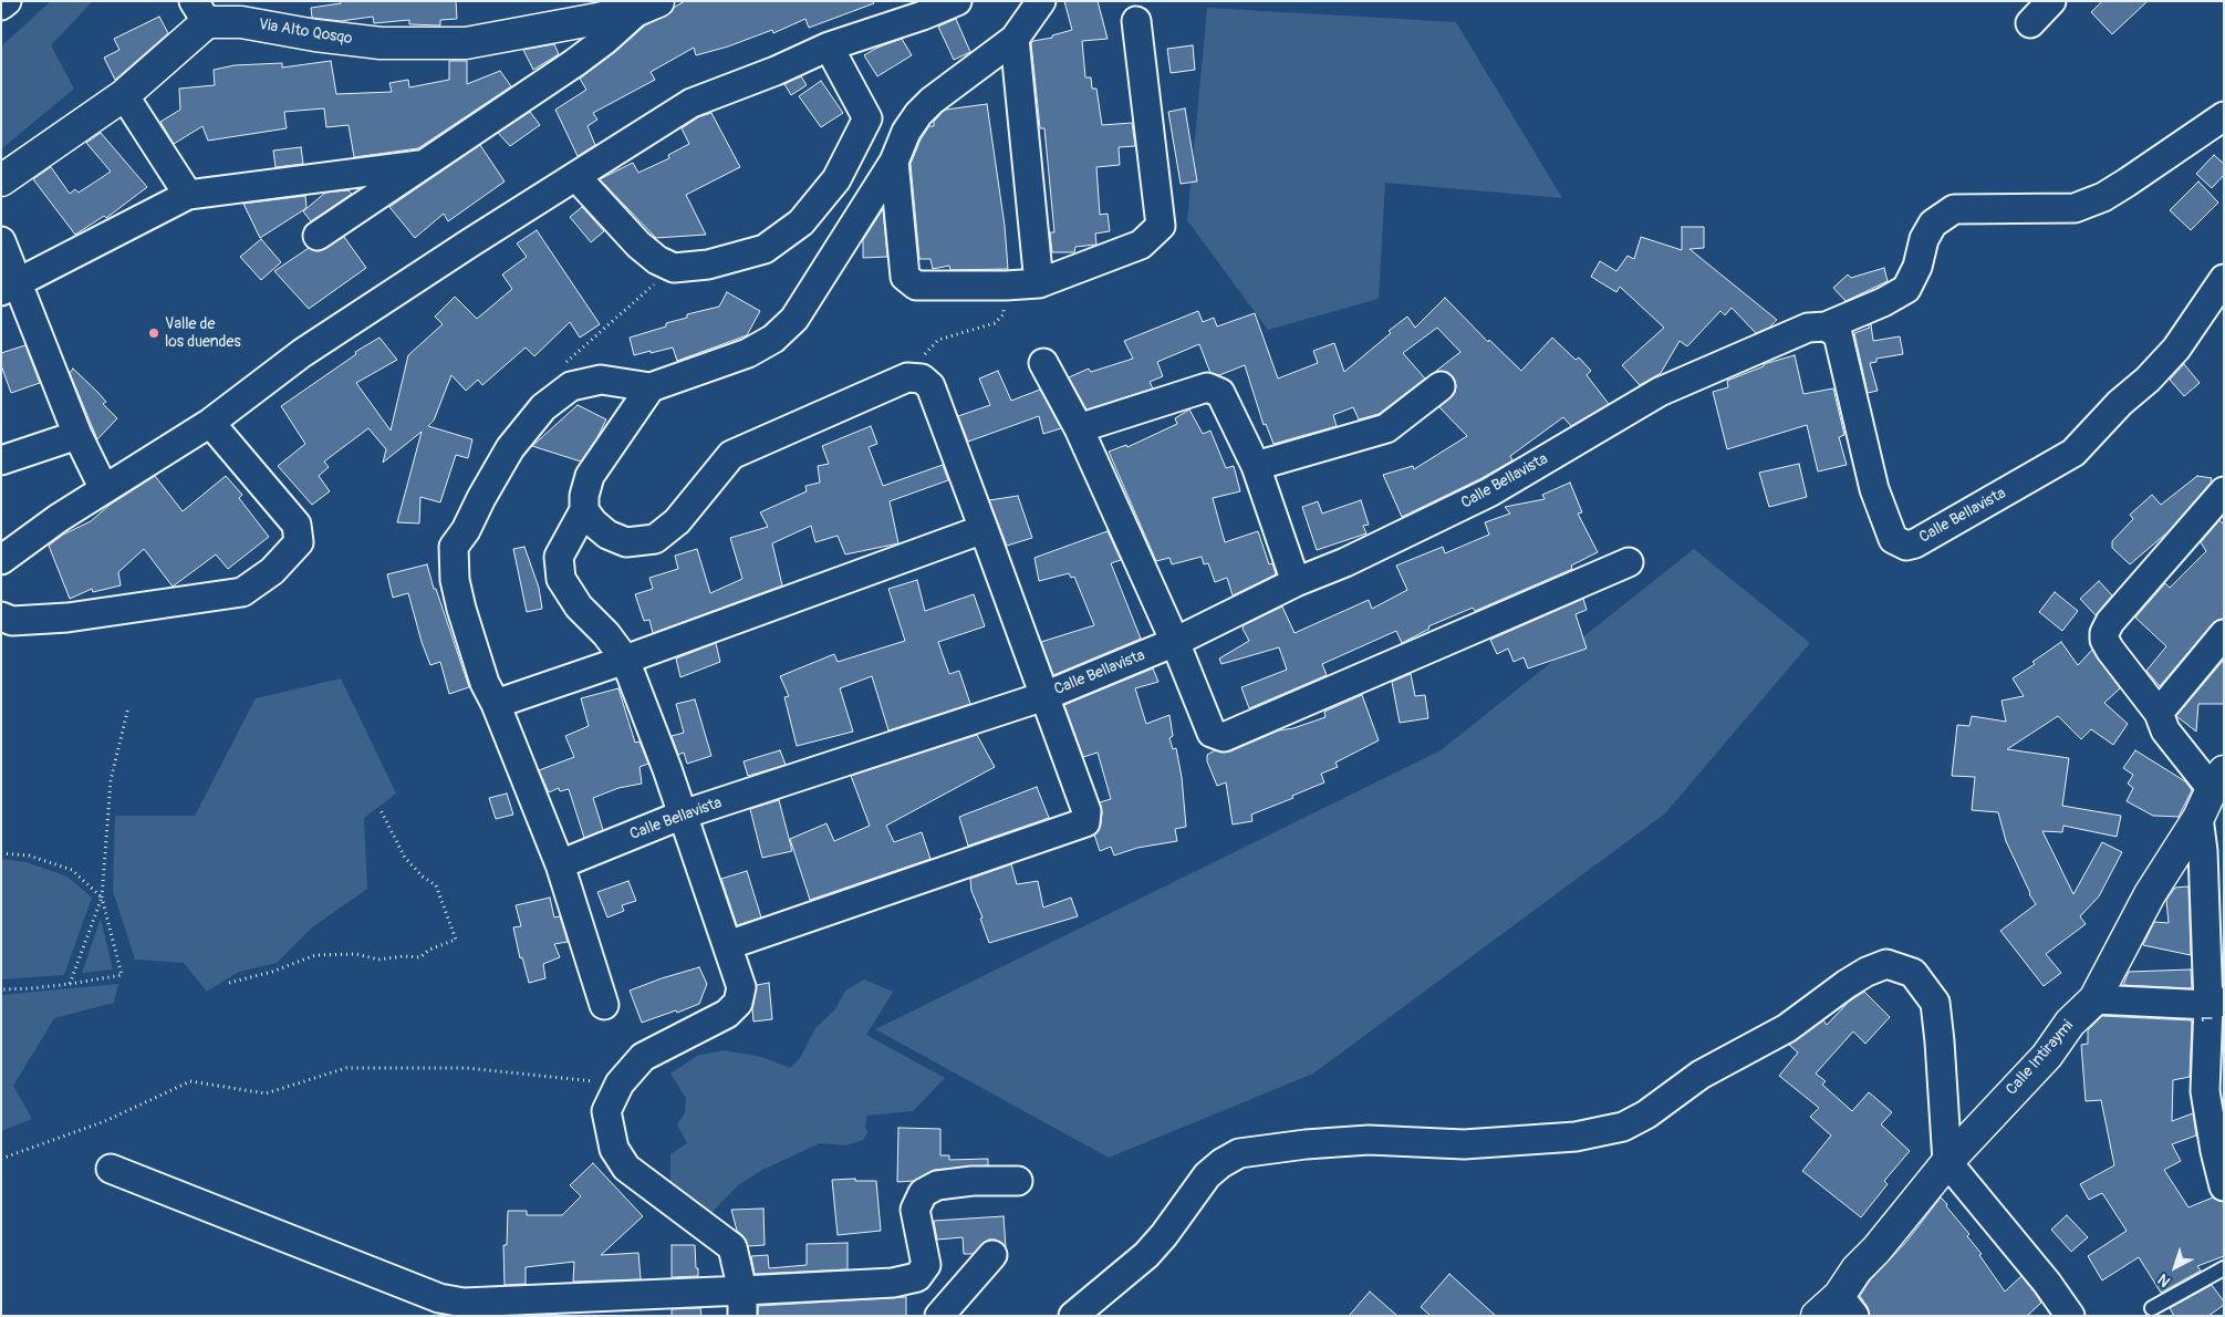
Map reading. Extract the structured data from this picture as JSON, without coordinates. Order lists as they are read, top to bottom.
{
  "streets": {
    "street": [
      "Via Alto Qosqo",
      "Calle Bellavista",
      "1",
      "Calle Intiraymi"
    ]
  },
  "crossings": [
    ["1", "Calle Intiraymi"]
  ],
  "places": ["Valle de los duendes"],
  "north": "bottom left"
}
